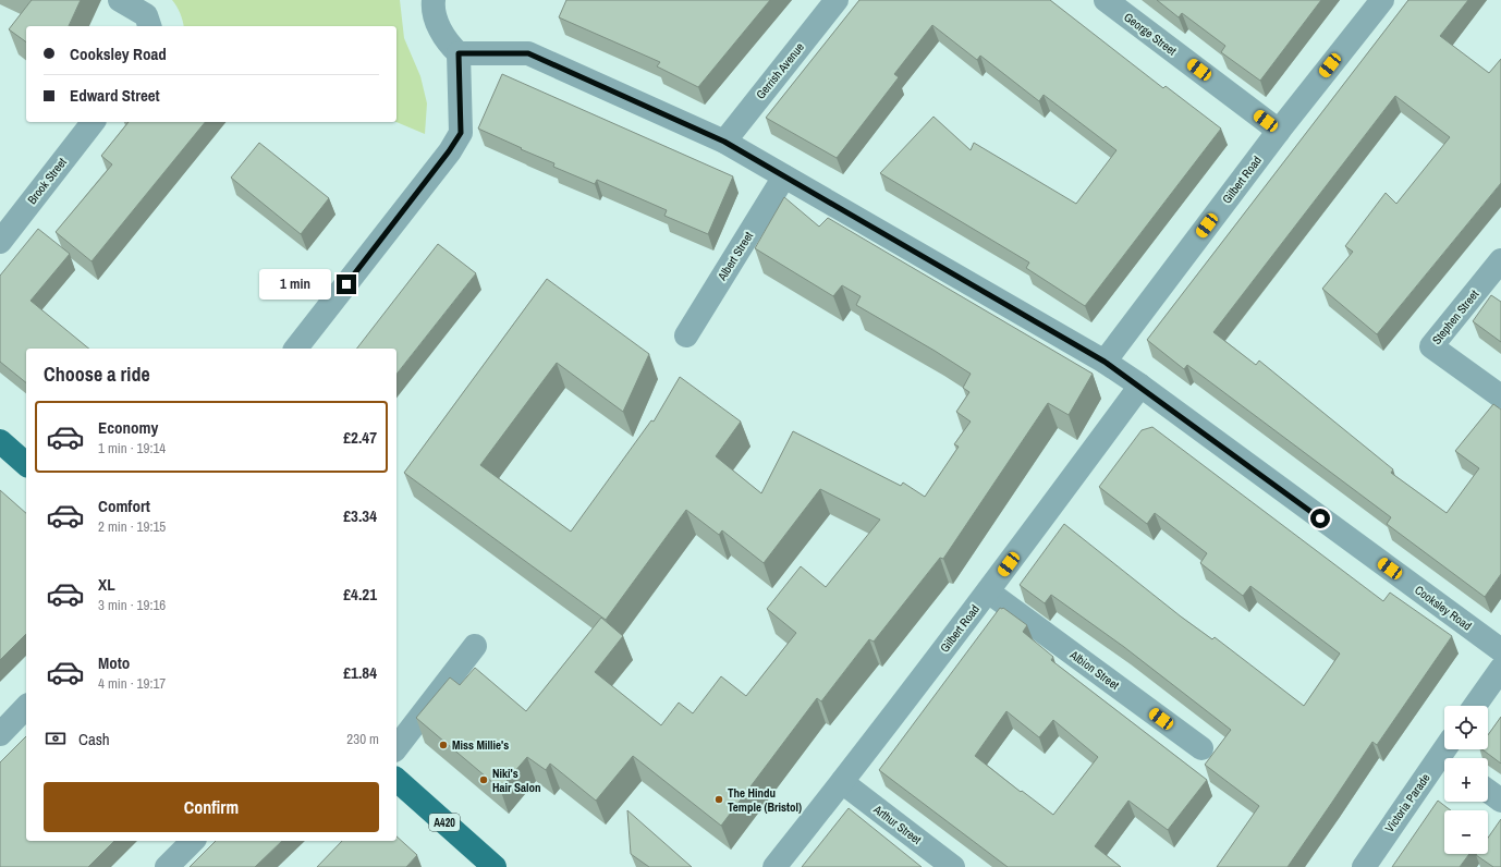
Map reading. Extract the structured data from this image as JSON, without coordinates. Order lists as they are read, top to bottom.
{
  "streets": {
    "main road": ["A420"],
    "street": [
      "George Street",
      "Gerrish Avenue",
      "Gilbert Road",
      "Brook Street",
      "Albert Street",
      "Stephen Street",
      "Cooksley Road",
      "Albion Street",
      "Victoria Parade",
      "Arthur Street"
    ]
  },
  "crossings": [
    ["George Street", "Gilbert Road"],
    ["Gerrish Avenue", "Cooksley Road"],
    ["Gilbert Road", "Cooksley Road"],
    ["Gilbert Road", "Albion Street"],
    ["Gilbert Road", "Arthur Street"],
    ["Albert Street", "Cooksley Road"]
  ],
  "places": ["Miss Millie's", "Niki's Hair Salon", "The Hindu Temple (Bristol)"],
  "page": {
    "banner": ["Cooksley Road", "Edward Street"],
    "bubble": "1 min",
    "heading": "Choose a ride",
    "list": [
      {
        "name": "Economy",
        "note": "1 min · 19:14",
        "value": "£2.47"
      },
      {
        "name": "Comfort",
        "note": "2 min · 19:15",
        "value": "£3.34"
      },
      {
        "name": "XL",
        "note": "3 min · 19:16",
        "value": "£4.21"
      },
      {
        "name": "Moto",
        "note": "4 min · 19:17",
        "value": "£1.84"
      }
    ],
    "map_buttons": ["+", "−"],
    "pay": ["Cash", "230 m"],
    "buttons": "Confirm"
  }
}
